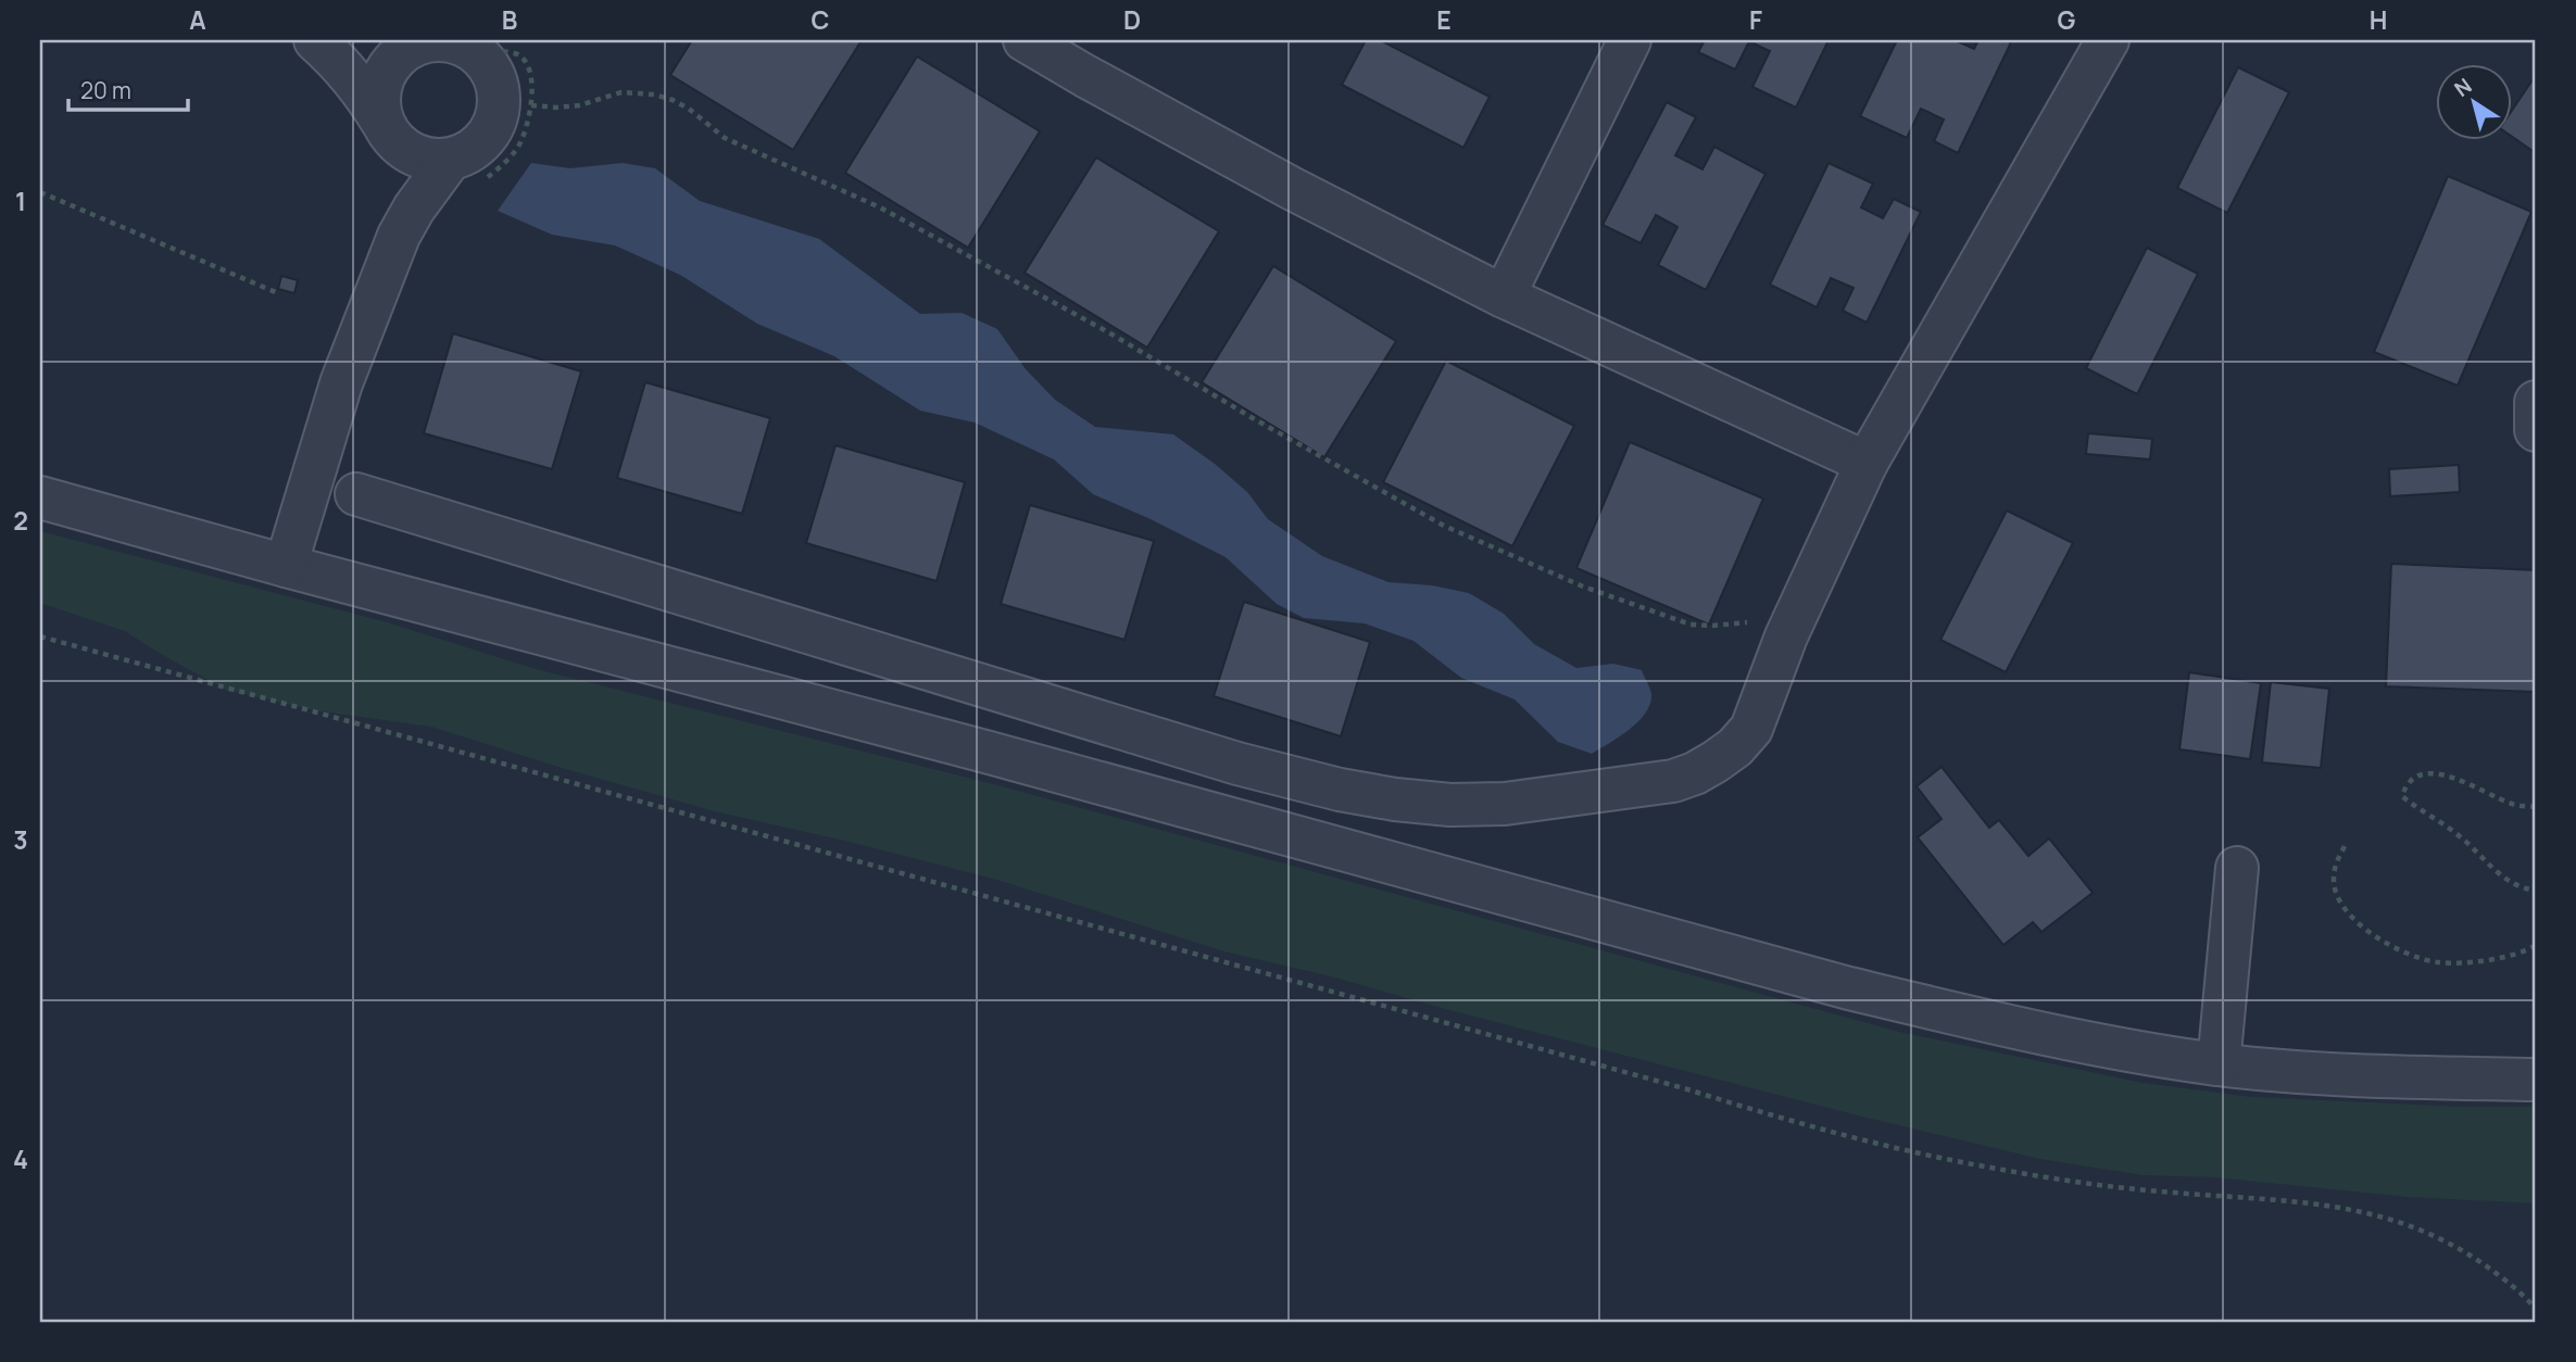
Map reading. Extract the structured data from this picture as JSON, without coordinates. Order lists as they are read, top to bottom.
{
  "scale_bar": "20 m",
  "north": "top left",
  "grid": {
    "columns": [
      "A",
      "B",
      "C",
      "D",
      "E",
      "F",
      "G",
      "H"
    ],
    "rows": [
      "1",
      "2",
      "3",
      "4"
    ]
  }
}
